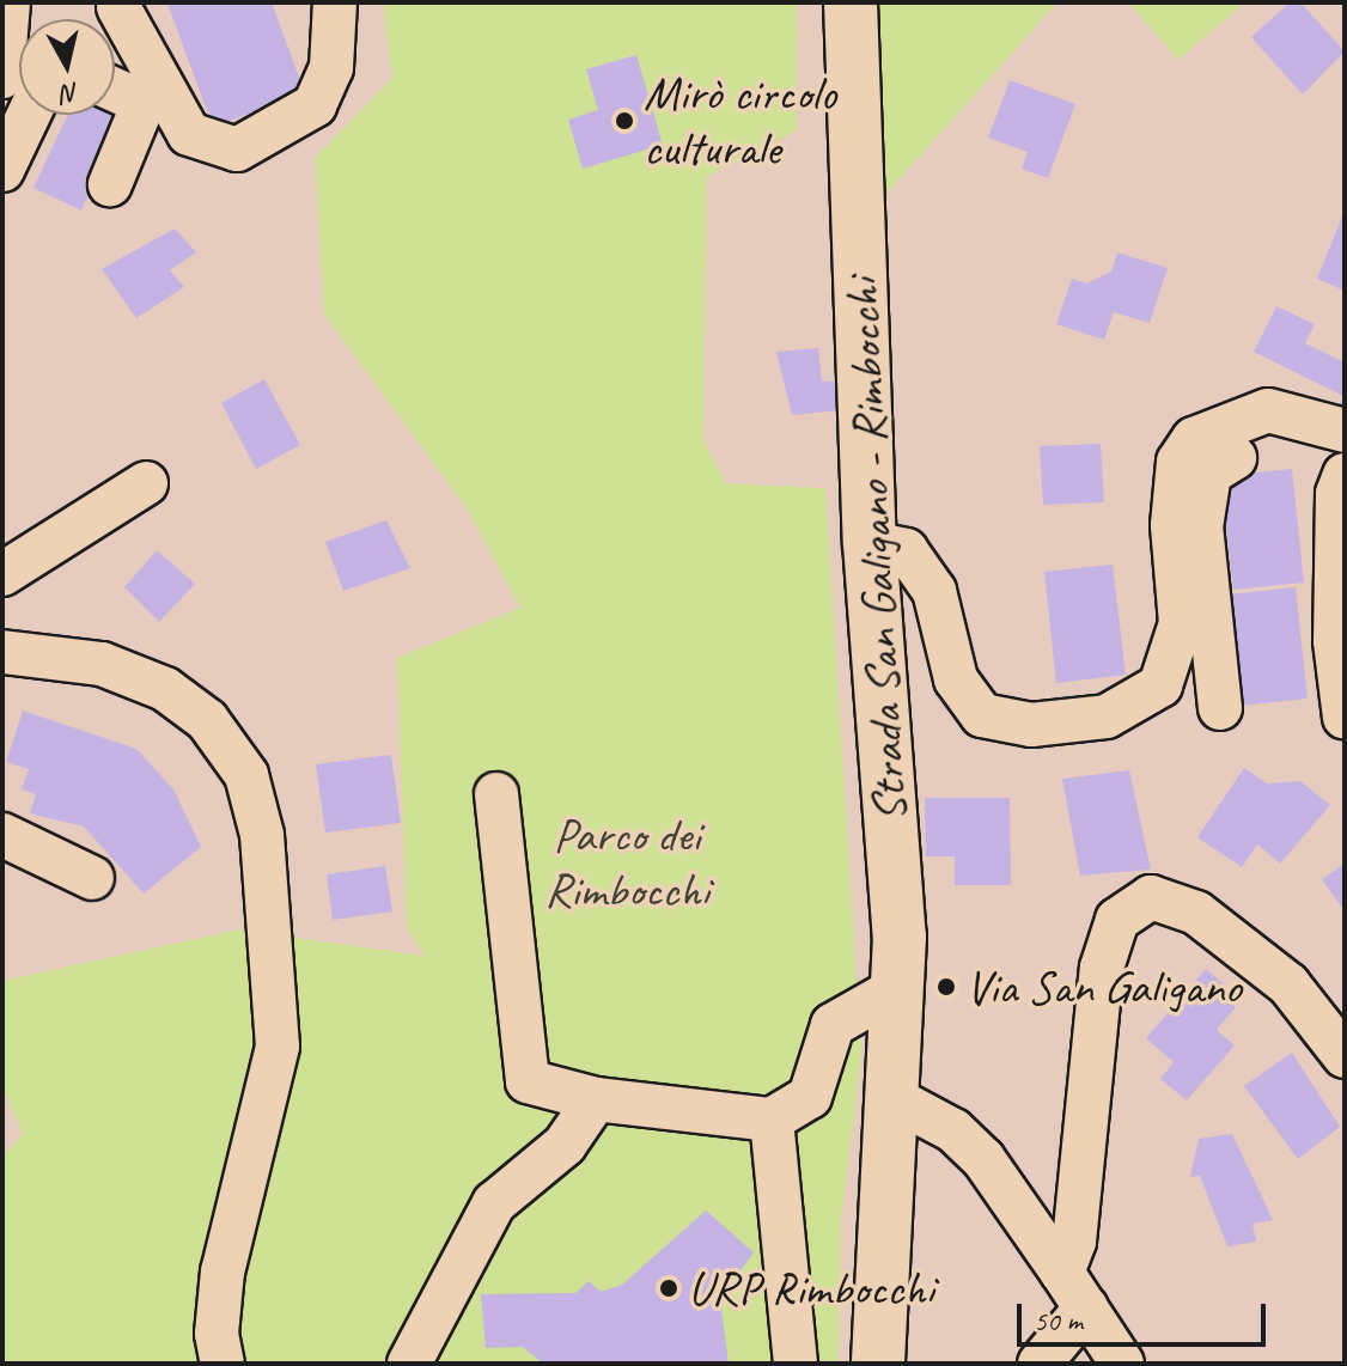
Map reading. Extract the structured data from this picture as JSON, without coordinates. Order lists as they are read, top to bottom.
{
  "streets": {
    "main road": ["Strada San Galigano - Rimbocchi"]
  },
  "parks": ["Parco dei Rimbocchi"],
  "places": ["Mirò circolo culturale", "Via San Galigano", "URP Rimbocchi"],
  "scale_bar": "50 m",
  "north": "bottom"
}
